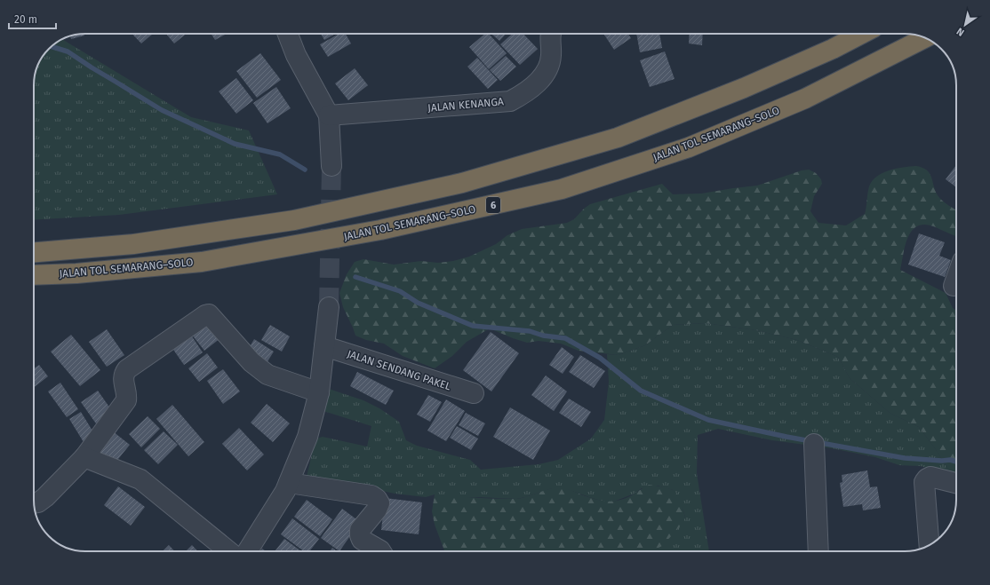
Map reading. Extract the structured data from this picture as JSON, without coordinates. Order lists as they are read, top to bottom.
{
  "streets": {
    "highway": ["JALAN TOL SEMARANG–SOLO", "6"],
    "street": ["JALAN KENANGA", "JALAN SENDANG PAKEL"]
  },
  "scale_bar": "20 m",
  "north": "bottom left"
}
